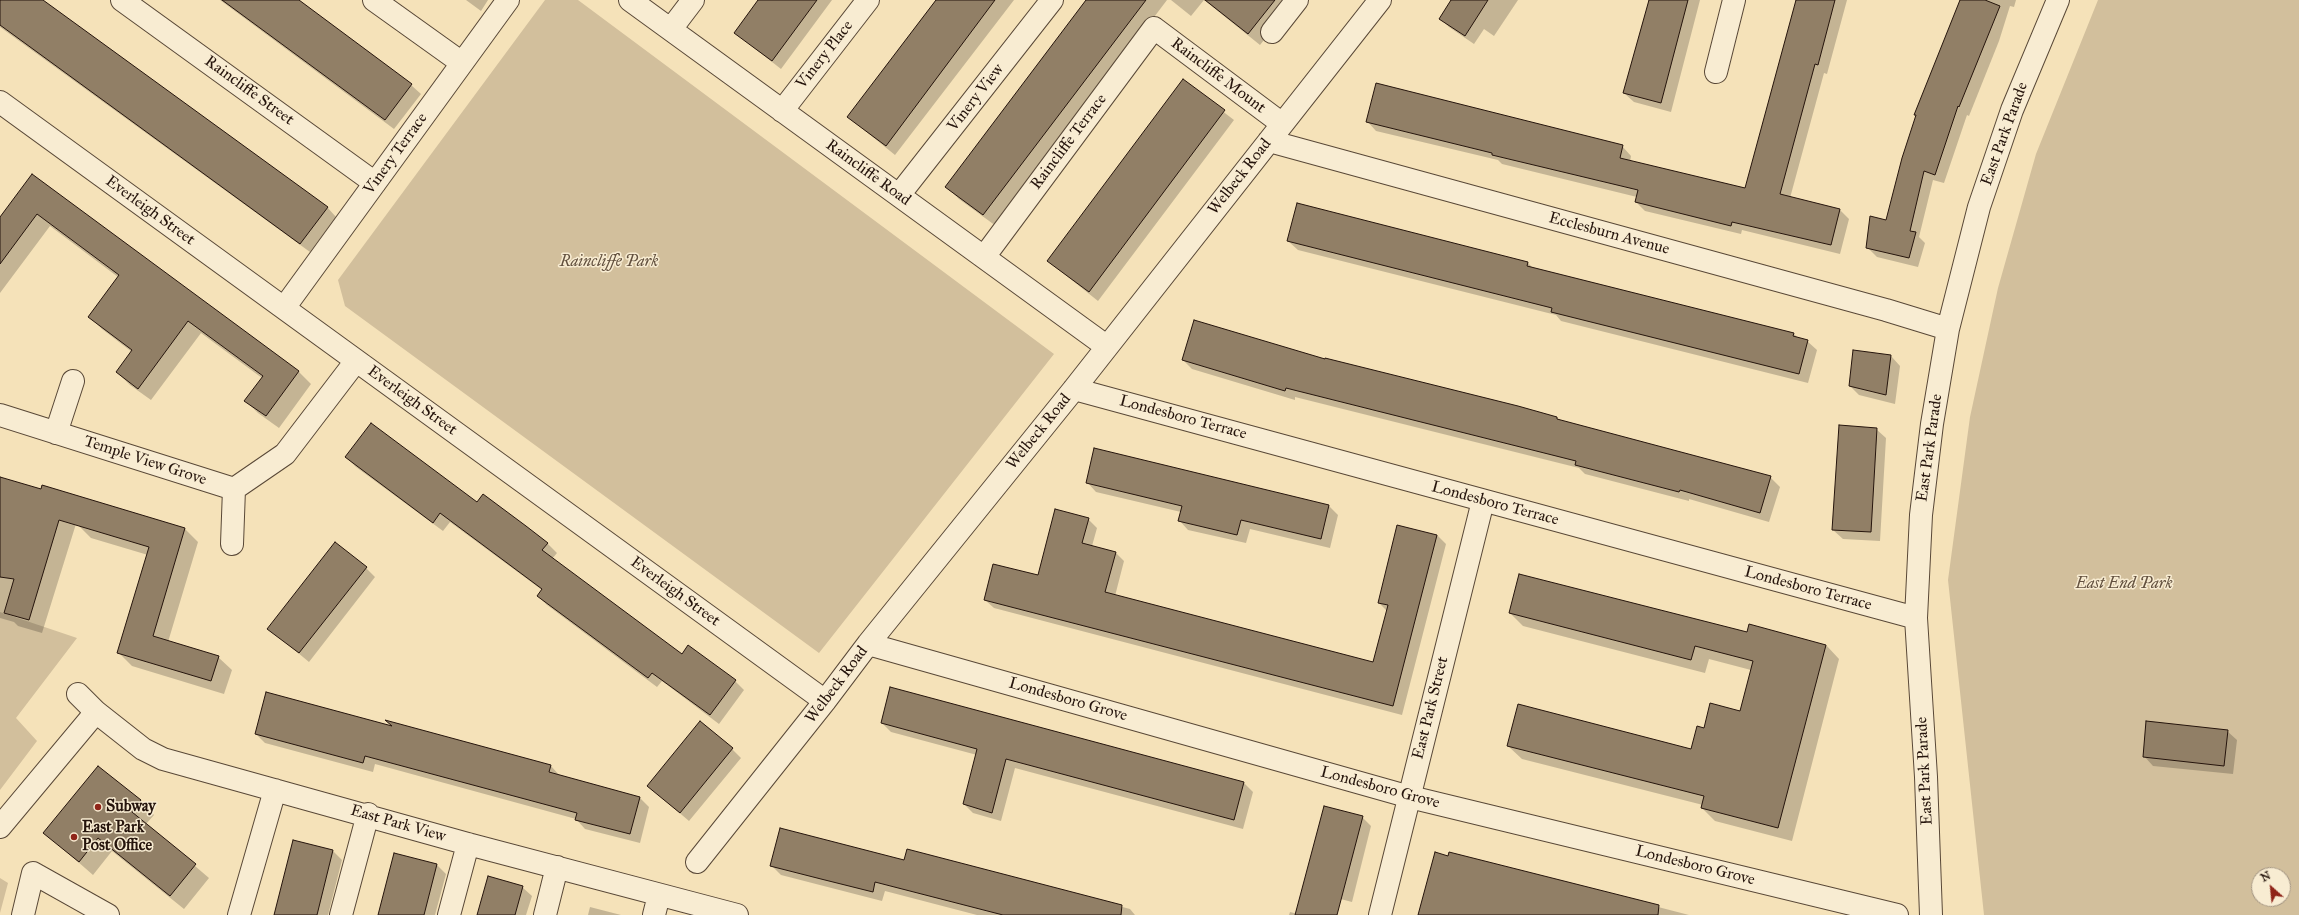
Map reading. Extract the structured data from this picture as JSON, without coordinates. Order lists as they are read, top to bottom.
{
  "streets": {
    "street": [
      "Vinery Place",
      "Raincliffe Mount",
      "Raincliffe Street",
      "Vinery View",
      "East Park Parade",
      "Raincliffe Terrace",
      "Vinery Terrace",
      "Raincliffe Road",
      "Welbeck Road",
      "Everleigh Street",
      "Ecclesburn Avenue",
      "Londesboro Terrace",
      "Temple View Grove",
      "Londesboro Grove",
      "East Park Street",
      "East Park View"
    ]
  },
  "crossings": [
    ["Vinery Place", "Raincliffe Road"],
    ["Raincliffe Mount", "Raincliffe Terrace"],
    ["Raincliffe Mount", "Welbeck Road"],
    ["Raincliffe Mount", "Ecclesburn Avenue"],
    ["Raincliffe Street", "Vinery Terrace"],
    ["Vinery View", "Raincliffe Road"],
    ["East Park Parade", "Ecclesburn Avenue"],
    ["East Park Parade", "Londesboro Terrace"],
    ["Raincliffe Terrace", "Raincliffe Road"],
    ["Vinery Terrace", "Everleigh Street"],
    ["Raincliffe Road", "Welbeck Road"],
    ["Welbeck Road", "Everleigh Street"],
    ["Welbeck Road", "Ecclesburn Avenue"],
    ["Welbeck Road", "Londesboro Terrace"],
    ["Welbeck Road", "Londesboro Grove"],
    ["Londesboro Terrace", "East Park Street"],
    ["Londesboro Grove", "East Park Street"]
  ],
  "parks": ["Raincliffe Park", "East End Park"],
  "places": ["Subway", "East Park Post Office"],
  "north": "top left"
}
